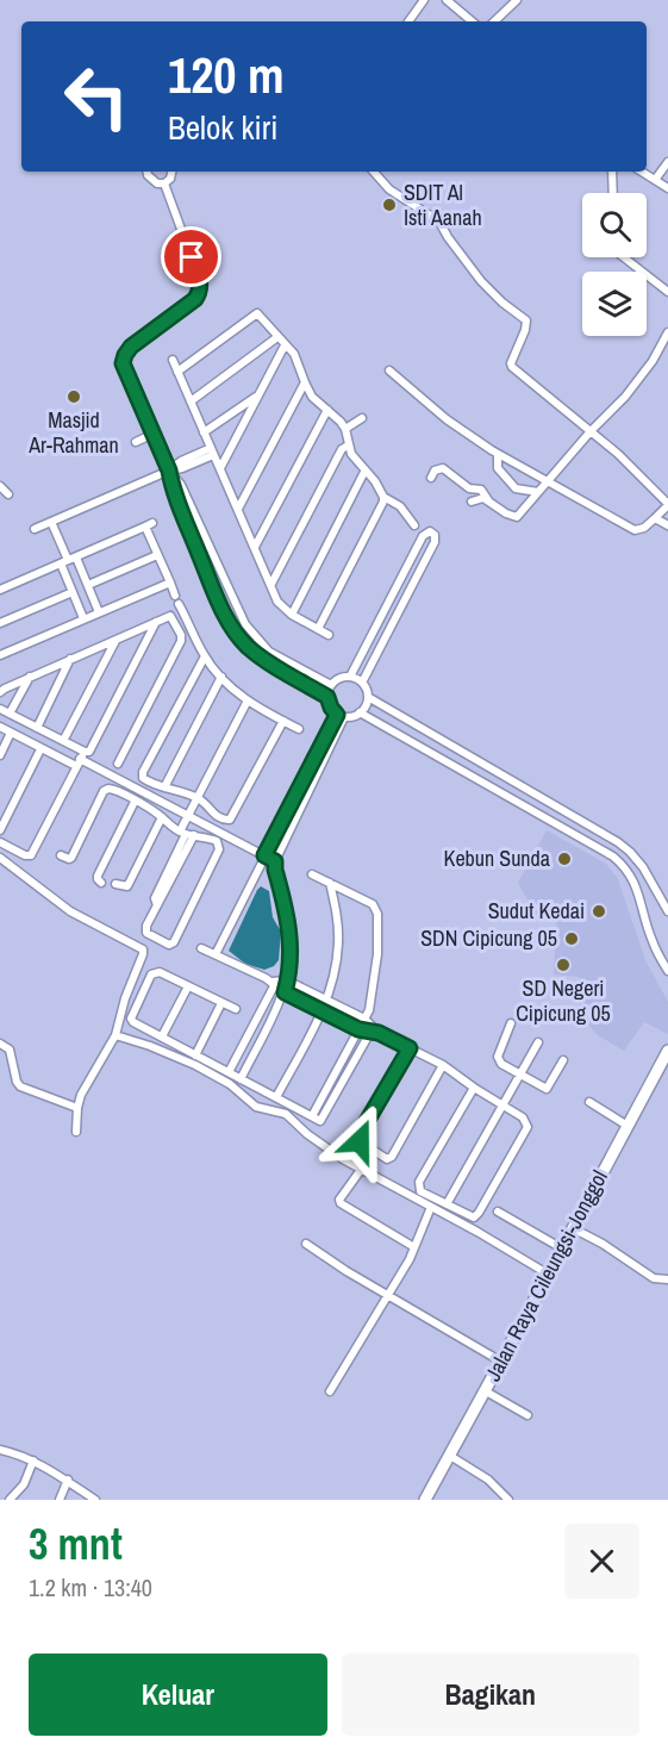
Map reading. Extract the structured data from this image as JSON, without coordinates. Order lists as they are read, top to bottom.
{
  "streets": {
    "main road": ["Jalan Raya Cileungsi-Jonggol"]
  },
  "places": [
    "SDIT Al Isti Aanah",
    "Masjid Ar-Rahman",
    "Kebun Sunda",
    "Sudut Kedai",
    "SDN Cipicung 05",
    "SD Negeri Cipicung 05"
  ],
  "page": {
    "turn": ["120 m", "Belok kiri"],
    "heading": ["3 mnt", "1.2 km · 13:40"],
    "buttons": ["Keluar", "Bagikan"]
  }
}
